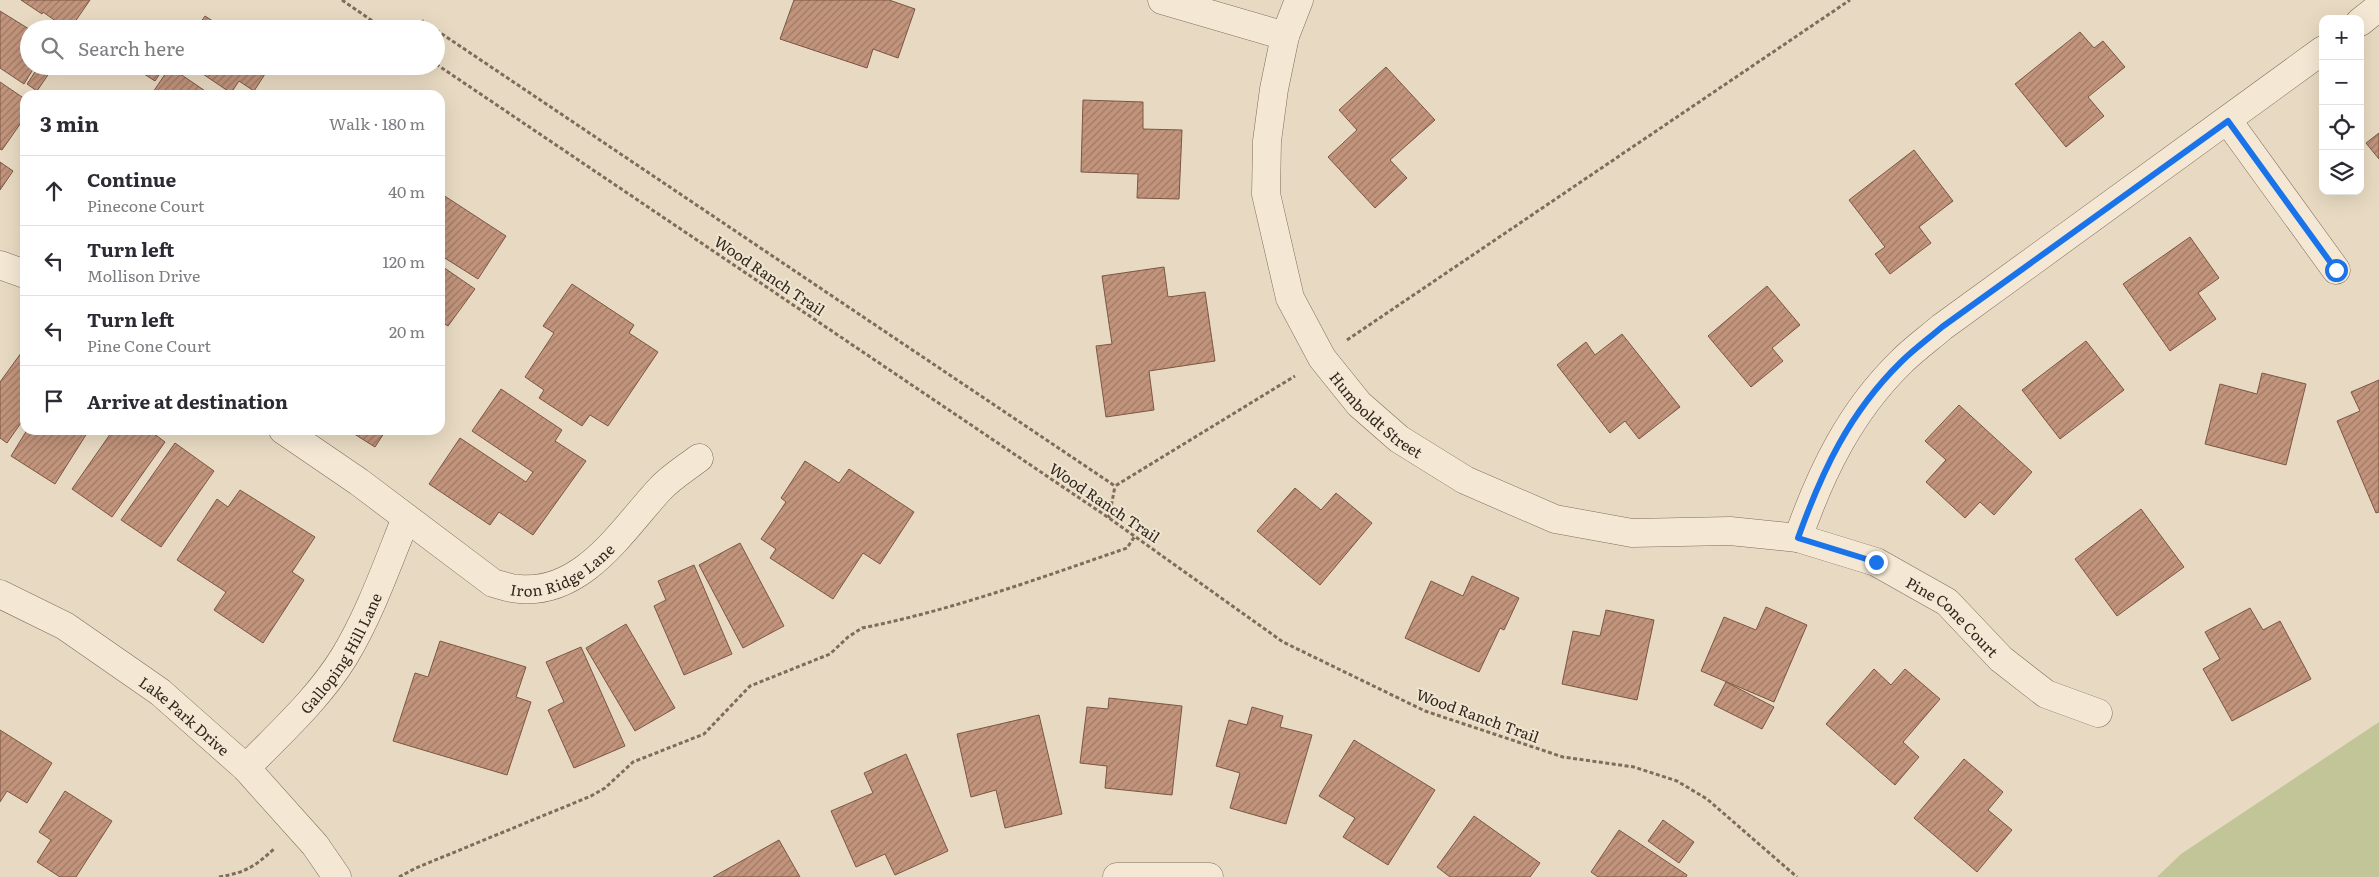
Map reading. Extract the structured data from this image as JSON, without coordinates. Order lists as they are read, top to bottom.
{
  "streets": {
    "street": [
      "Humboldt Street",
      "Iron Ridge Lane",
      "Pine Cone Court",
      "Galloping Hill Lane",
      "Lake Park Drive"
    ],
    "path": ["Wood Ranch Trail"]
  },
  "crossings": [
    ["Humboldt Street", "Pine Cone Court"],
    ["Iron Ridge Lane", "Galloping Hill Lane"],
    ["Galloping Hill Lane", "Lake Park Drive"]
  ],
  "page": {
    "map_buttons": ["+", "−"],
    "search": "Search here",
    "heading": ["3 min", "Walk · 180 m"],
    "list": [
      ["Continue", "Pinecone Court", "40 m"],
      ["Turn left", "Mollison Drive", "120 m"],
      ["Turn left", "Pine Cone Court", "20 m"],
      "Arrive at destination"
    ]
  }
}
